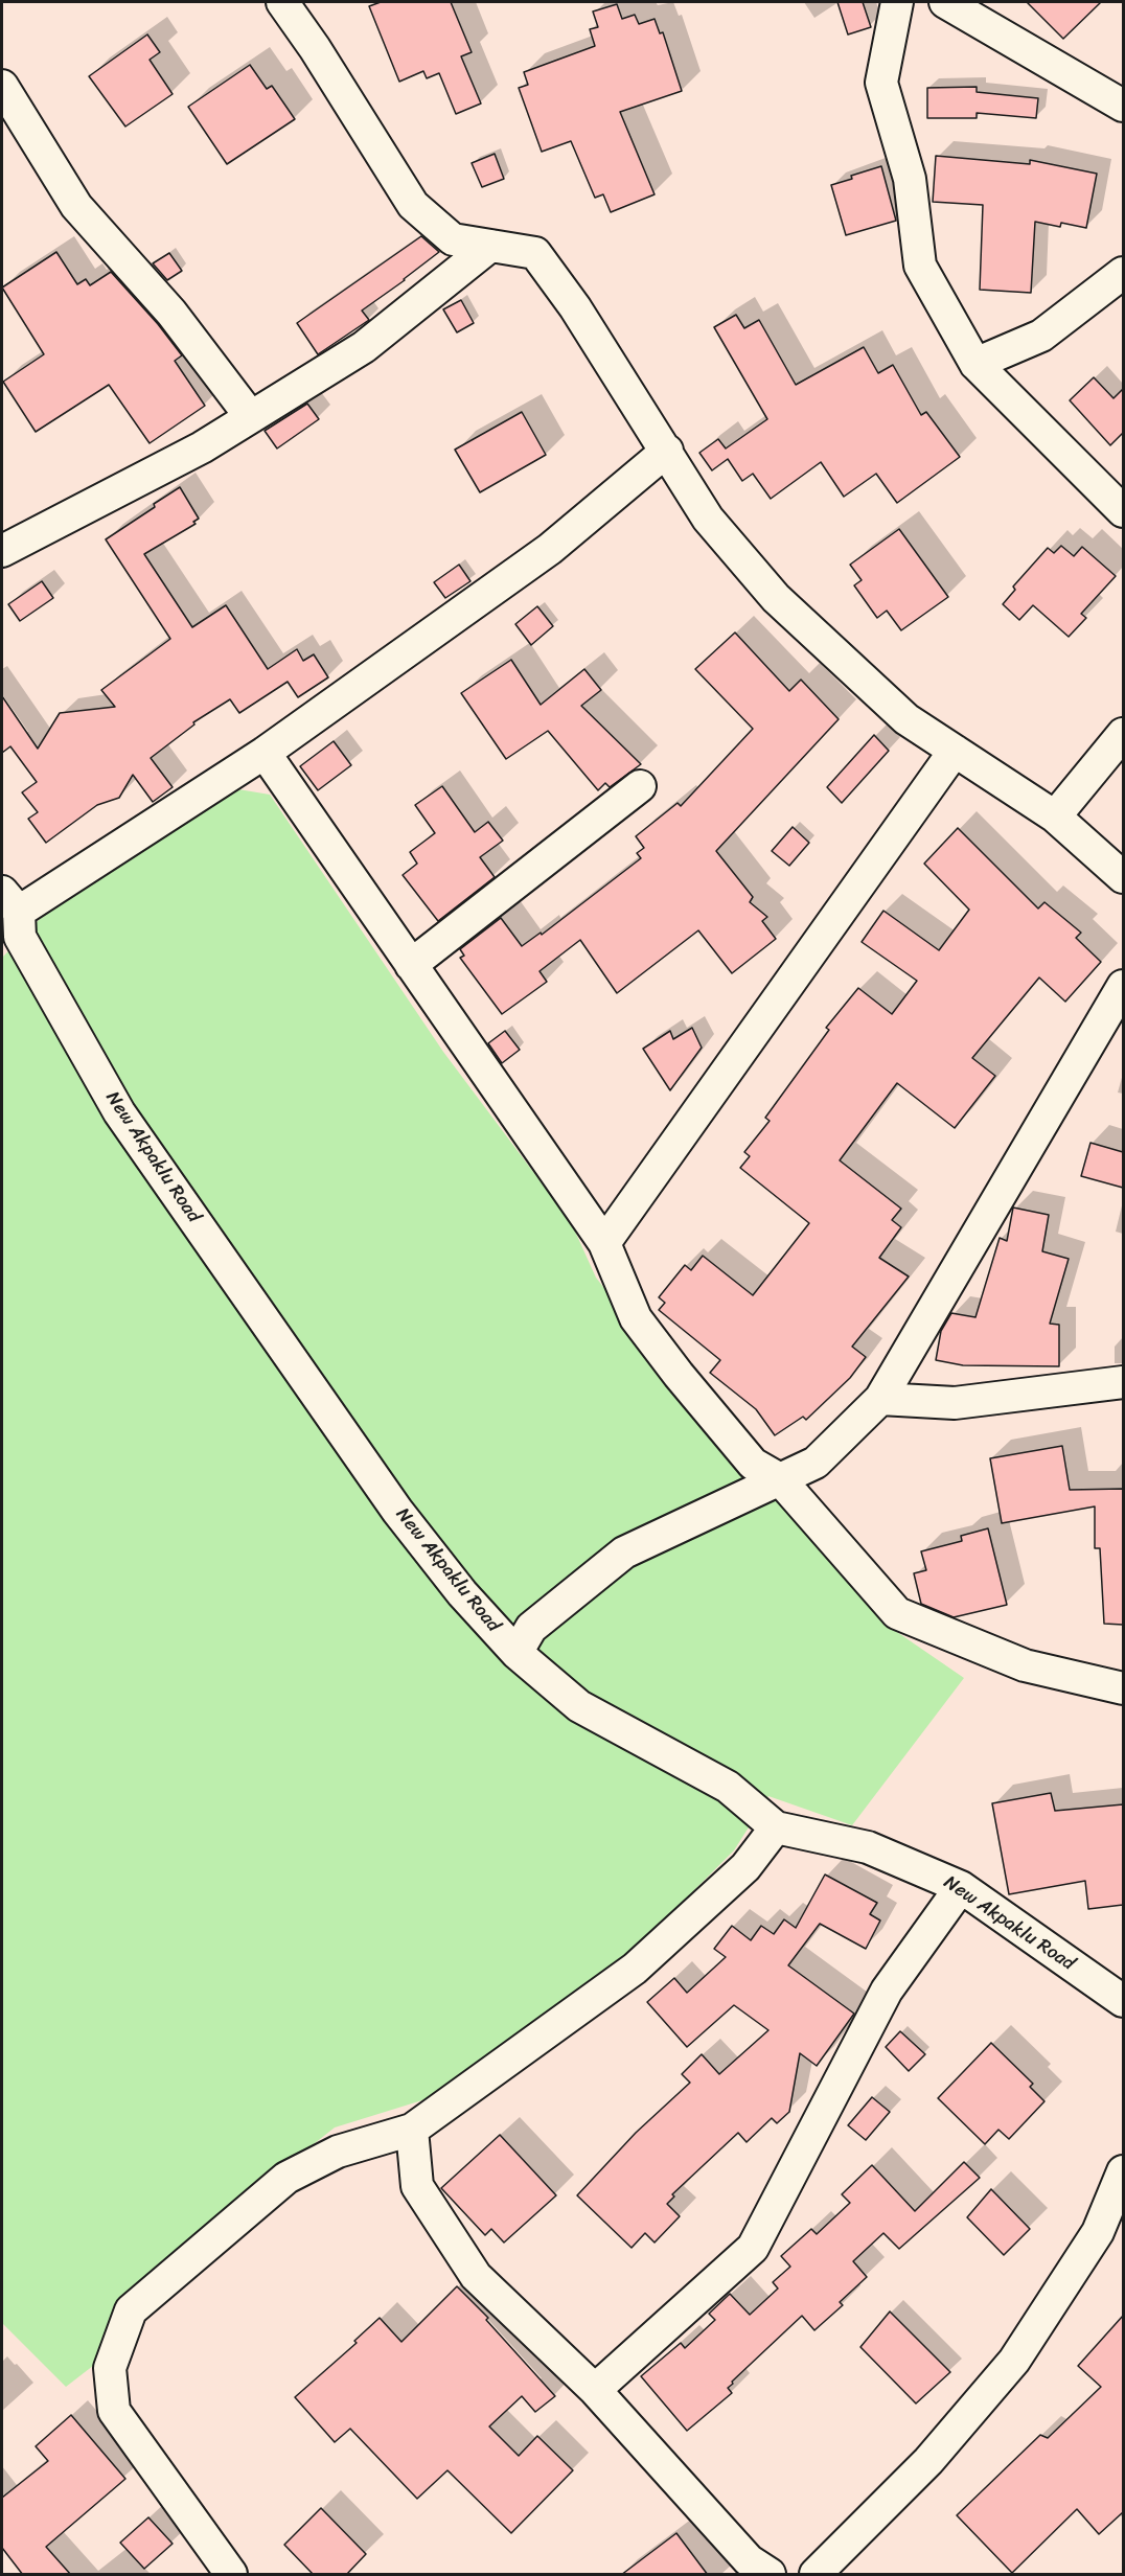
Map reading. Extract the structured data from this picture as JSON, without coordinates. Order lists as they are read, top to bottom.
{
  "streets": {
    "street": ["New Akpaklu Road"]
  }
}
